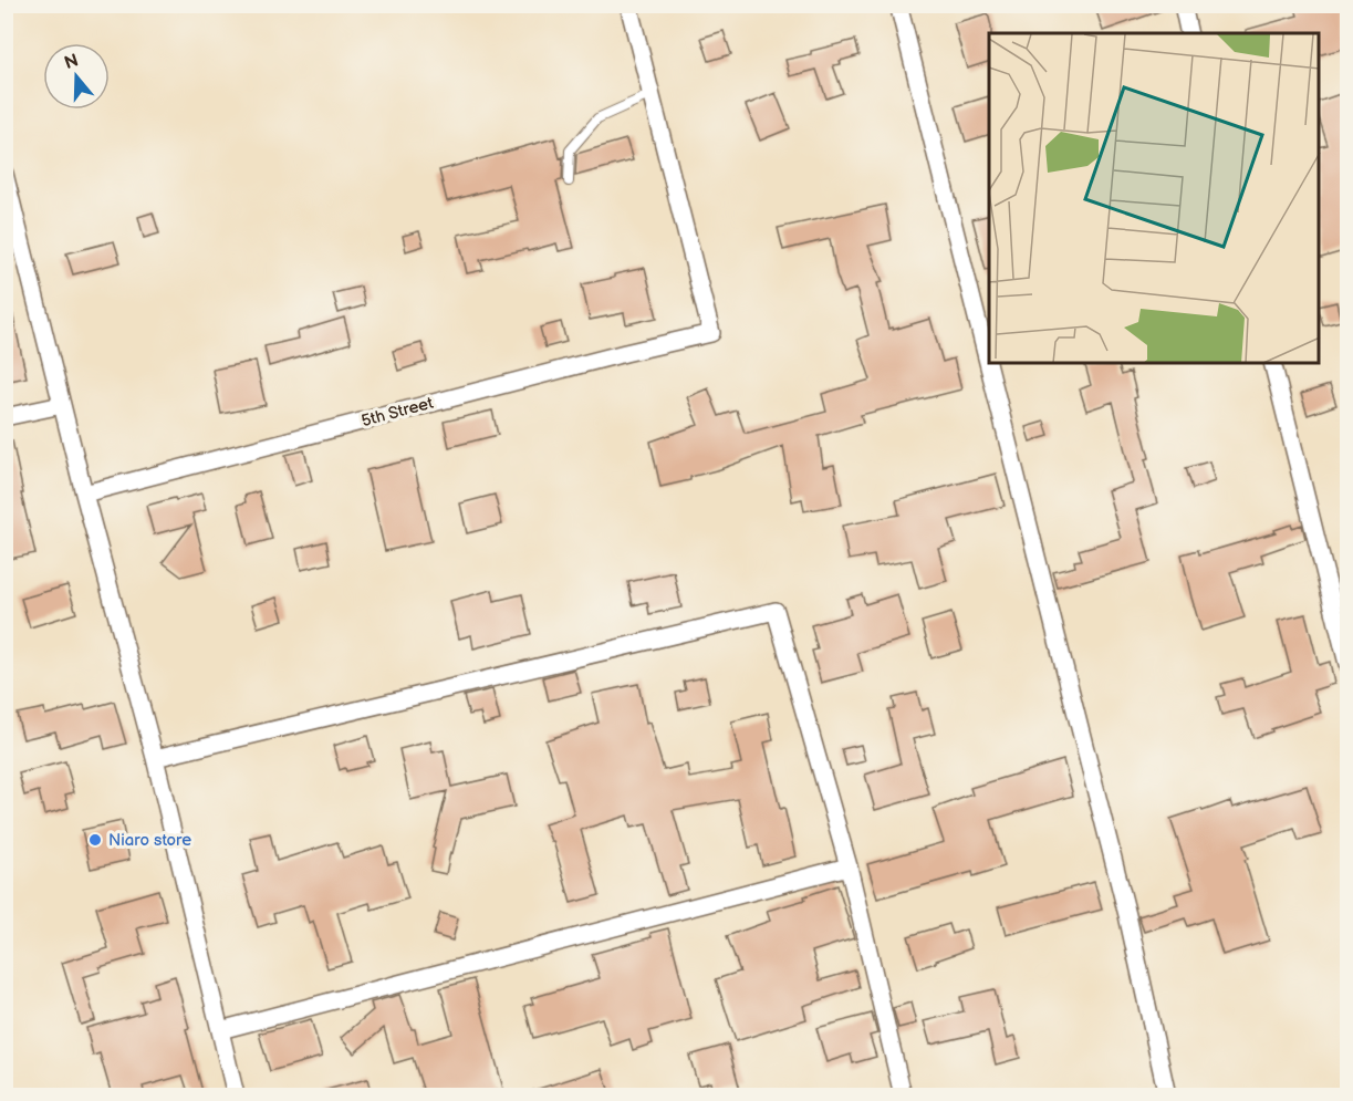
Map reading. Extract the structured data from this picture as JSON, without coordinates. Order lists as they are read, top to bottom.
{
  "streets": {
    "street": ["5th Street"]
  },
  "places": ["Niaro store"],
  "north": "top"
}
